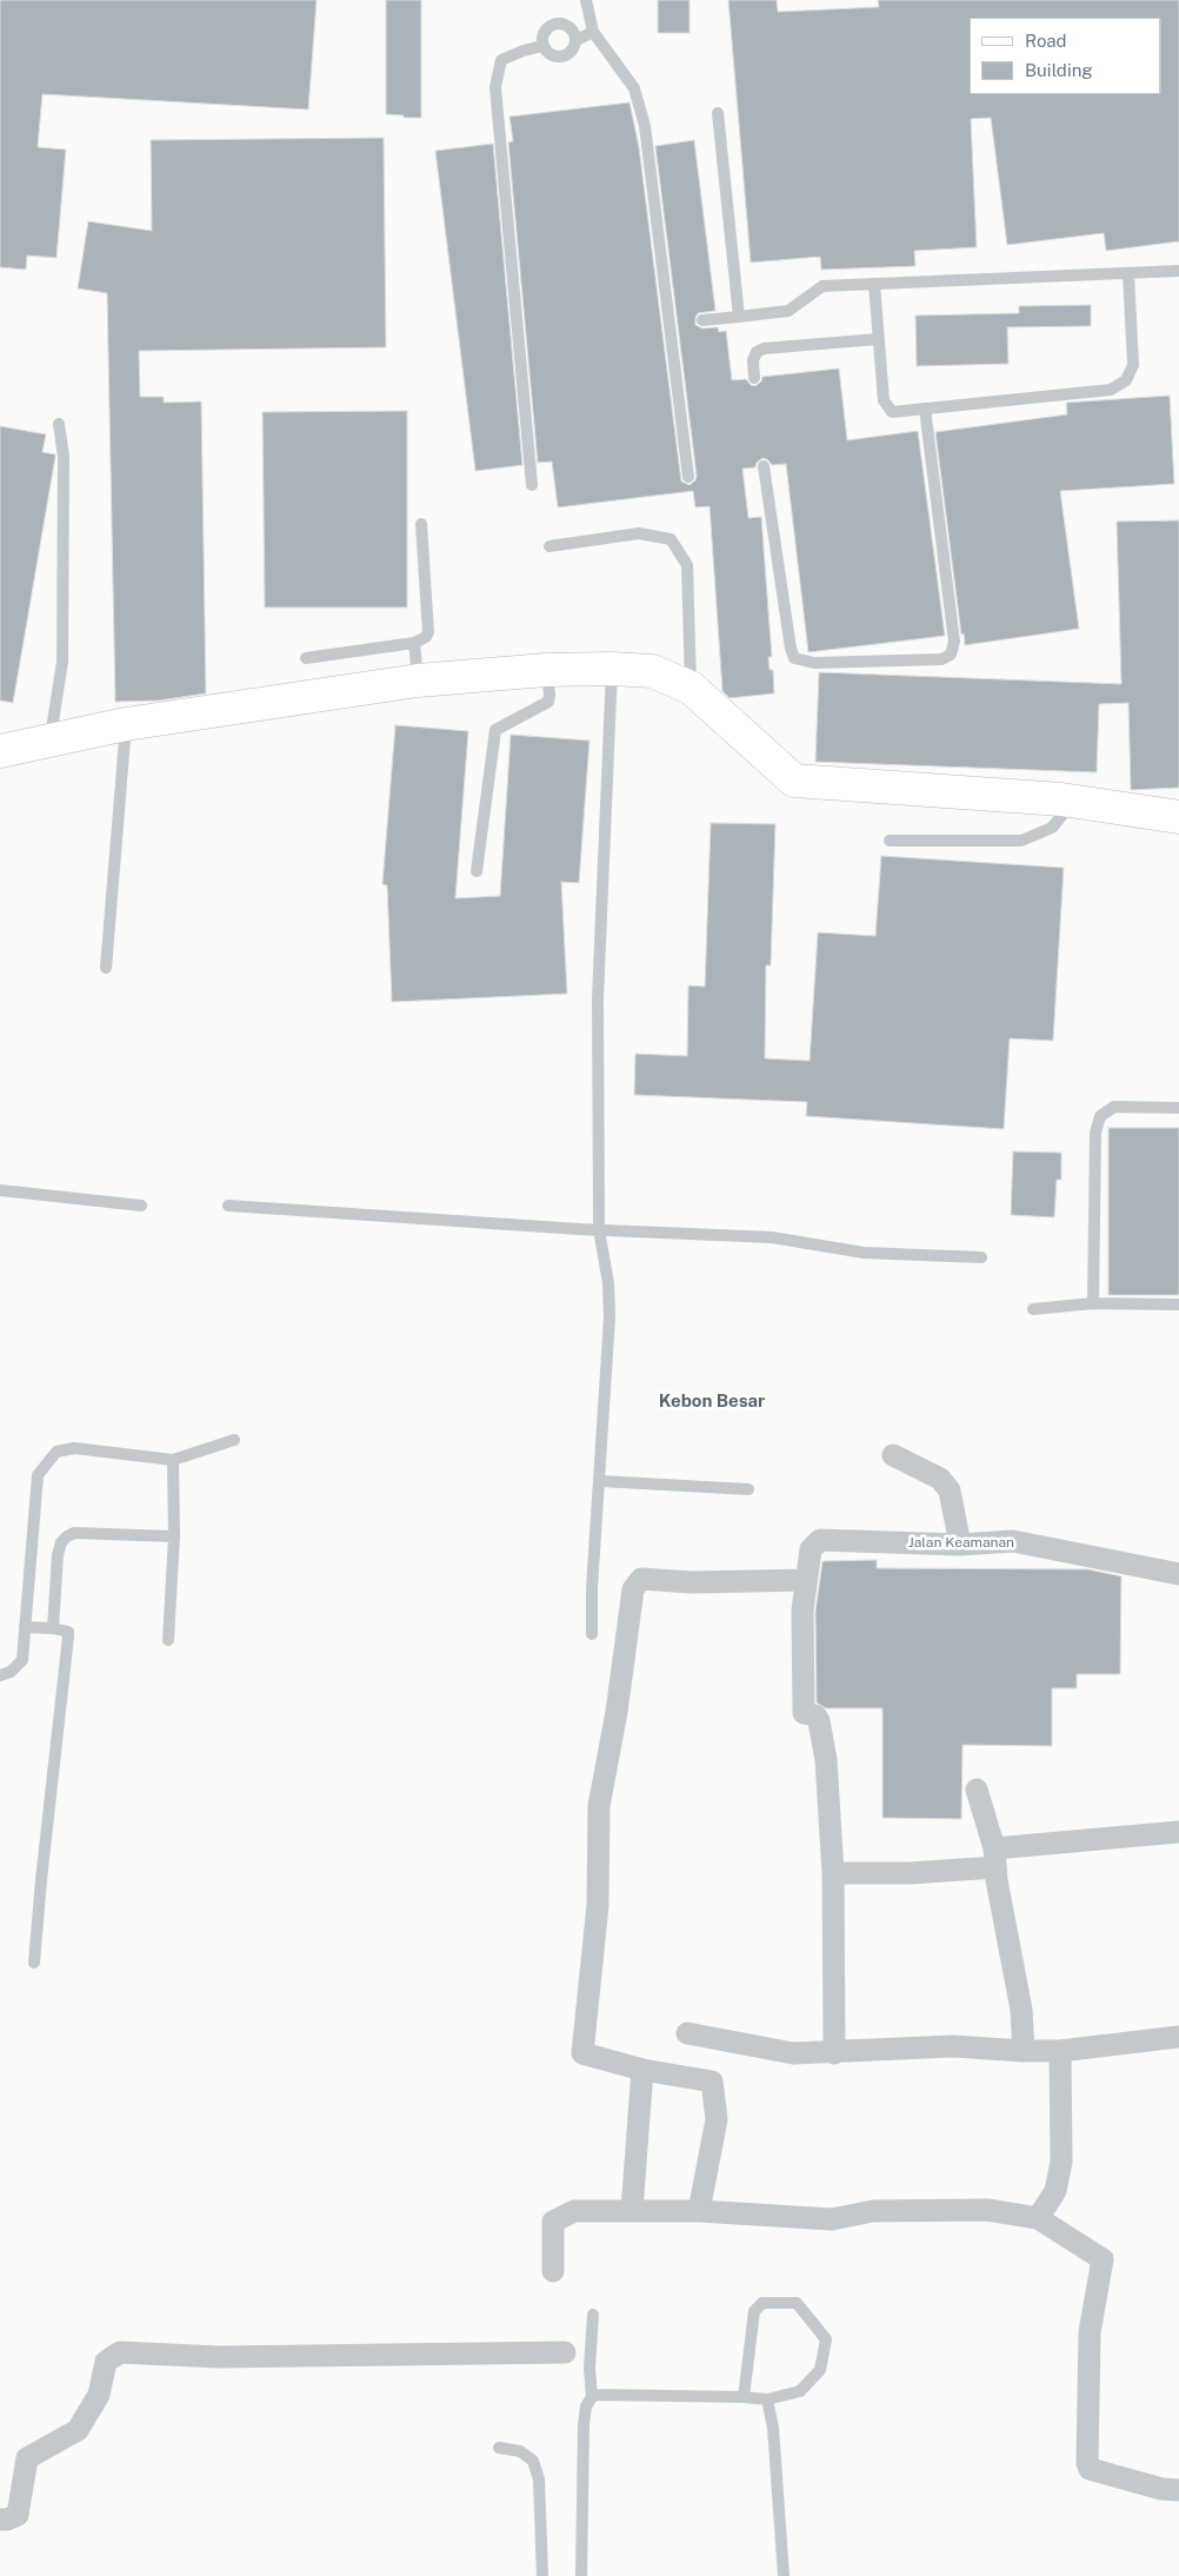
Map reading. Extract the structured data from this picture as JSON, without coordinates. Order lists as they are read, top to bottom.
{
  "streets": {
    "street": ["Jalan Keamanan"]
  },
  "districts": ["Kebon Besar"],
  "legend": ["Road", "Building"]
}
